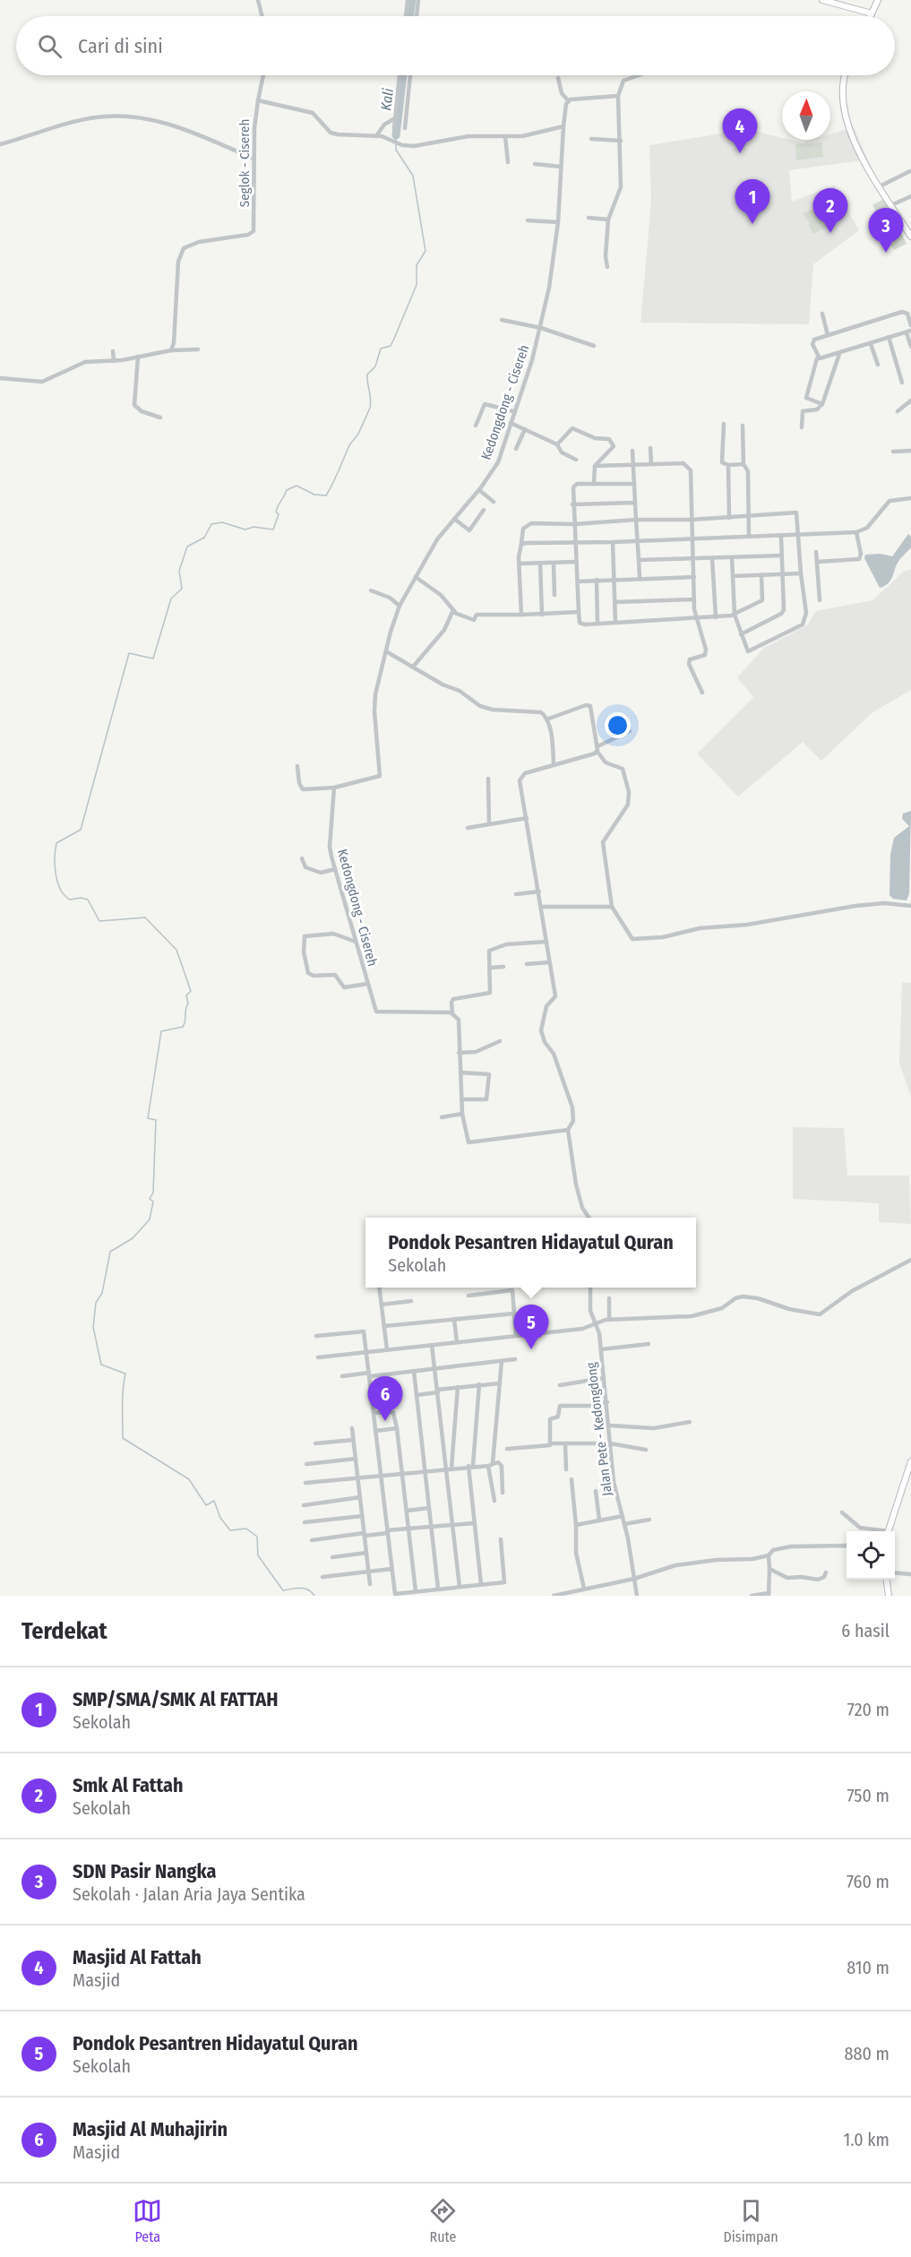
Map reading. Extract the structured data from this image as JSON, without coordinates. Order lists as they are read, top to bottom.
{
  "streets": {
    "street": ["Seglok - Cisereh", "Kedongdong - Cisereh", "Jalan Pete - Kedongdong"]
  },
  "crossings": [
    ["Seglok - Cisereh", "Kedongdong - Cisereh"]
  ],
  "water": ["Kali"],
  "north": "top",
  "page": {
    "search": "Cari di sini",
    "pins": [
      "4",
      "1",
      "2",
      "3",
      "5",
      "6"
    ],
    "popup": ["Pondok Pesantren Hidayatul Quran", "Sekolah"],
    "heading": ["Terdekat", "6 hasil"],
    "list": [
      {
        "mark": "1",
        "name": "SMP/SMA/SMK Al FATTAH",
        "note": "Sekolah",
        "value": "720 m"
      },
      {
        "mark": "2",
        "name": "Smk Al Fattah",
        "note": "Sekolah",
        "value": "750 m"
      },
      {
        "mark": "3",
        "name": "SDN Pasir Nangka",
        "note": "Sekolah · Jalan Aria Jaya Sentika",
        "value": "760 m"
      },
      {
        "mark": "4",
        "name": "Masjid Al Fattah",
        "note": "Masjid",
        "value": "810 m"
      },
      {
        "mark": "5",
        "name": "Pondok Pesantren Hidayatul Quran",
        "note": "Sekolah",
        "value": "880 m"
      },
      {
        "mark": "6",
        "name": "Masjid Al Muhajirin",
        "note": "Masjid",
        "value": "1.0 km"
      }
    ],
    "nav": ["Peta", "Rute", "Disimpan"]
  }
}
